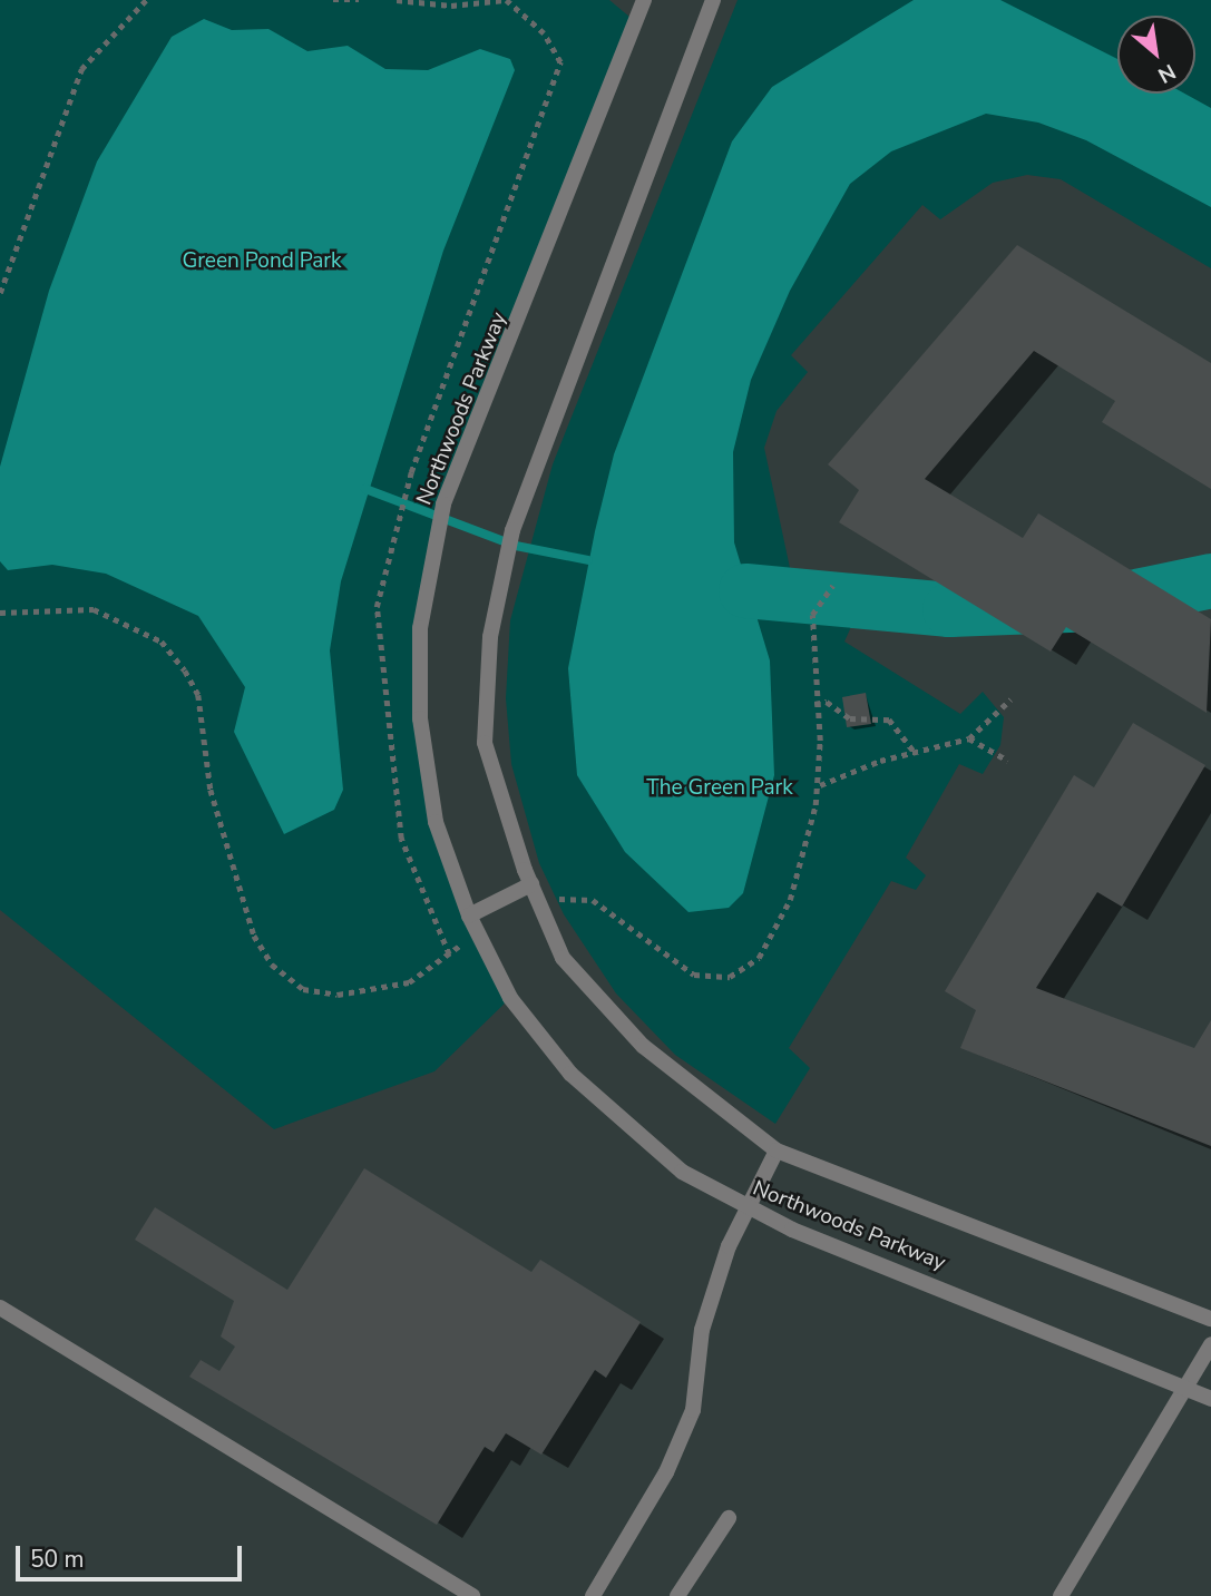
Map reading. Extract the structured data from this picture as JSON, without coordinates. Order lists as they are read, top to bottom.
{
  "streets": {
    "street": ["Northwoods Parkway"]
  },
  "parks": ["Green Pond Park", "The Green Park"],
  "scale_bar": "50 m",
  "north": "bottom right"
}
